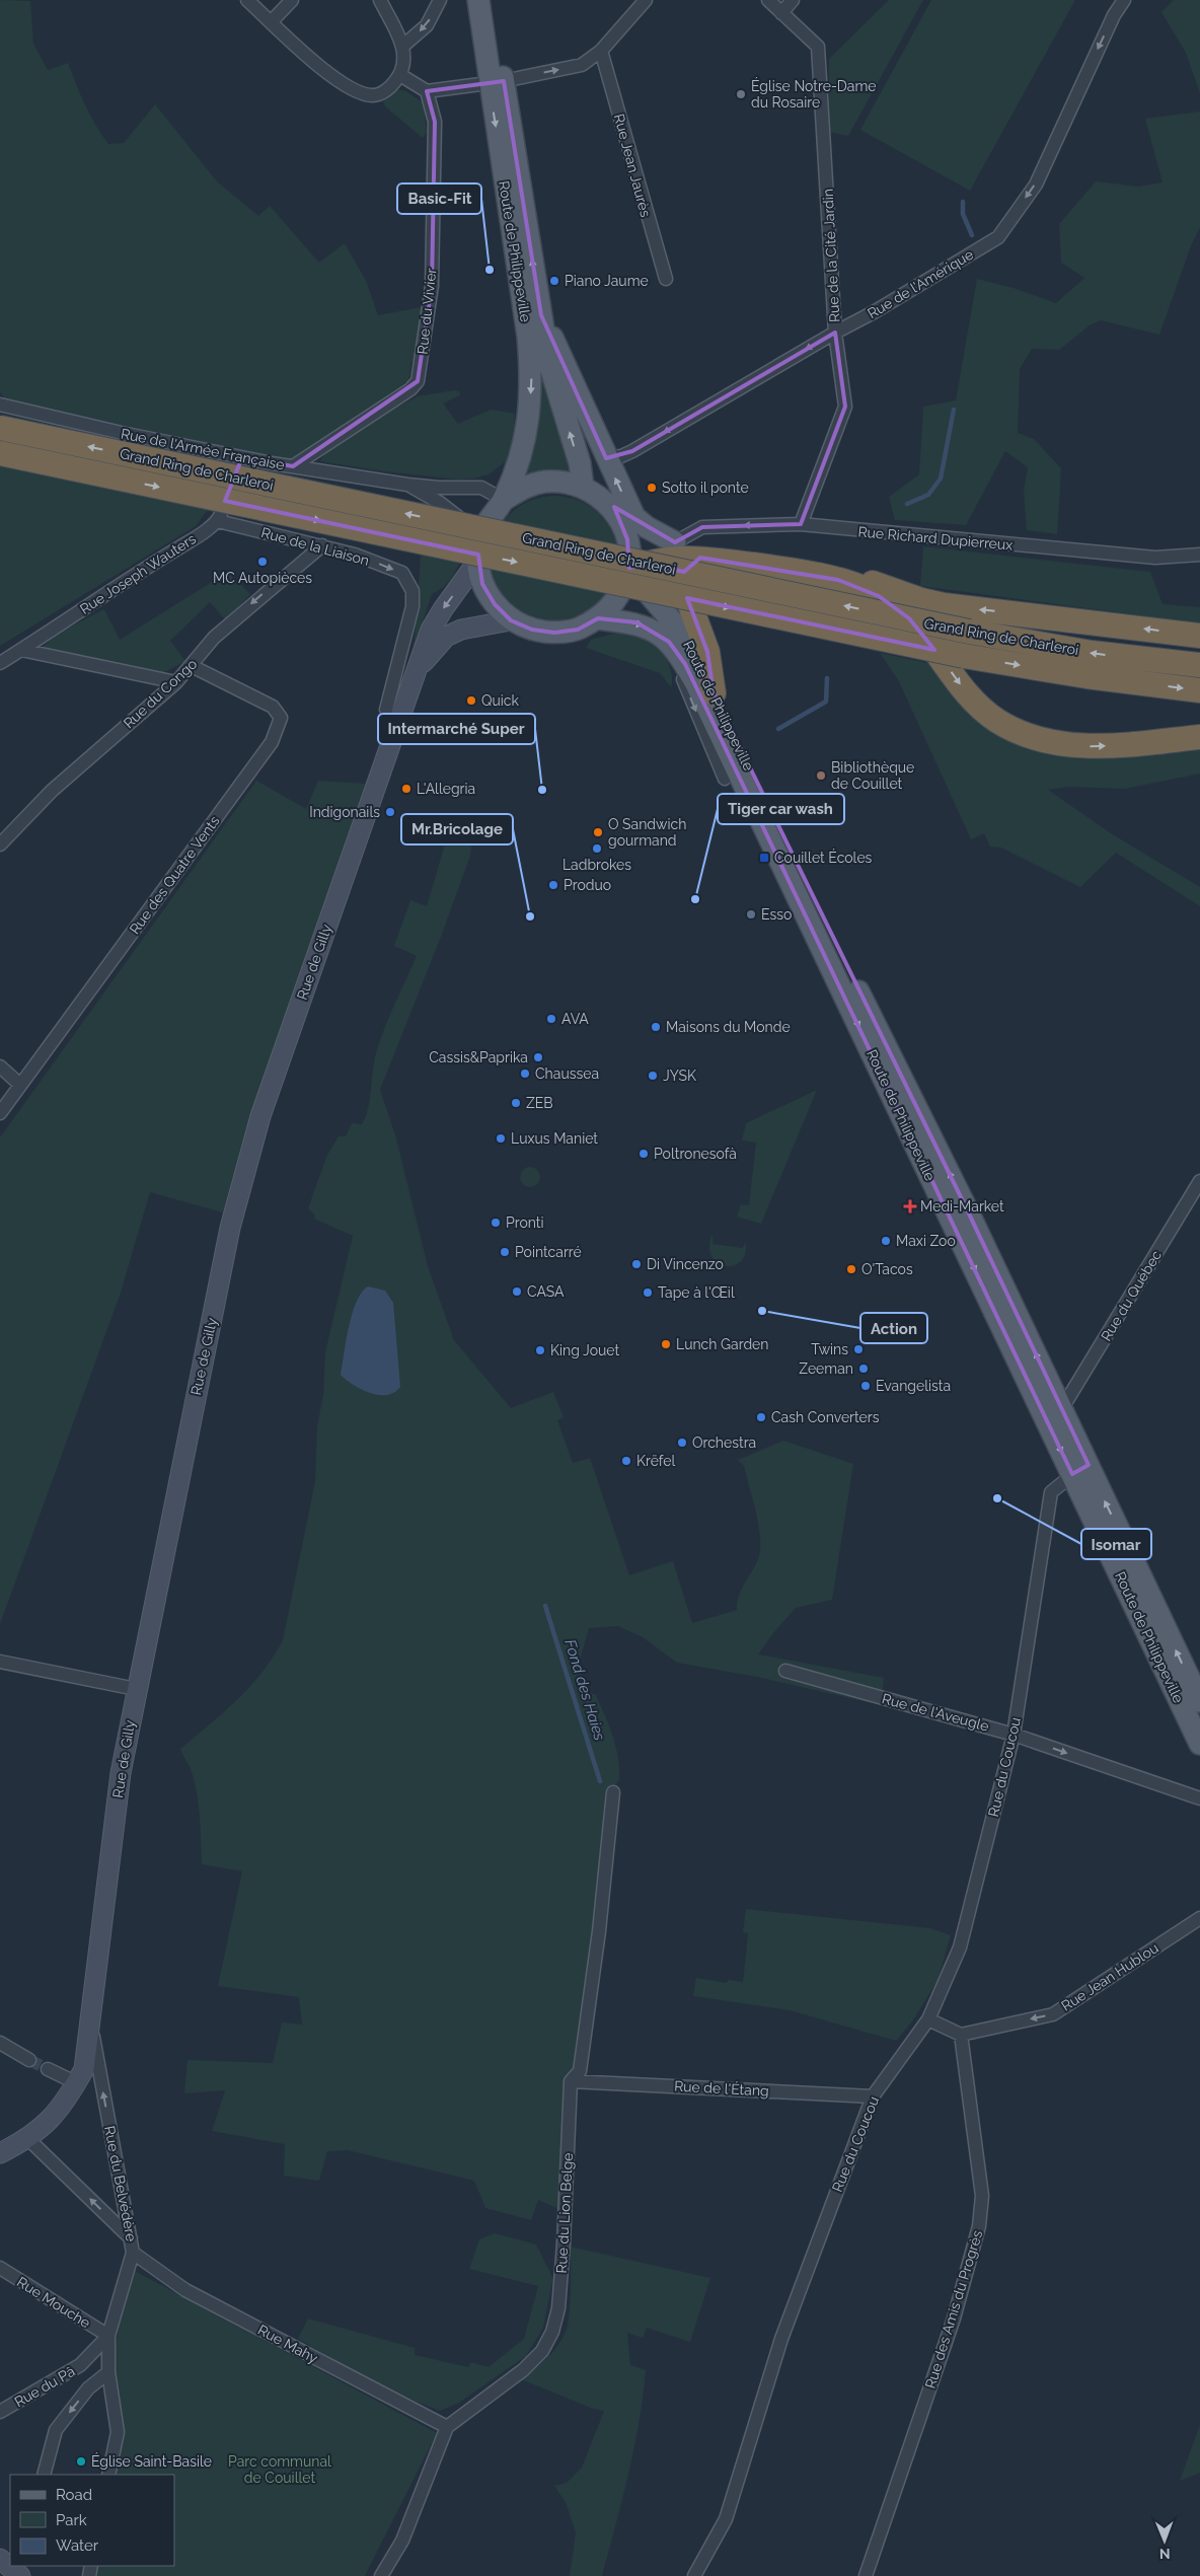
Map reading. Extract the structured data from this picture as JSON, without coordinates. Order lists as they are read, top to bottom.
{
  "streets": {
    "highway": ["Grand Ring de Charleroi"],
    "main road": ["Route de Philippeville", "Rue de Gilly"],
    "street": [
      "Rue Jean Jaurès",
      "Rue de la Cité Jardin",
      "Rue de l'Amérique",
      "Rue du Vivier",
      "Rue de l'Armée Française",
      "Rue Richard Dupierreux",
      "Rue de la Liaison",
      "Rue Joseph Wauters",
      "Rue du Congo",
      "Rue des Quatre Vents",
      "Rue du Québec",
      "Rue de l'Aveugle",
      "Rue du Coucou",
      "Rue Jean Hublou",
      "Rue de l'Étang",
      "Rue du Belvédère",
      "Rue du Lion Belge",
      "Rue Mouche",
      "Rue des Amis du Progrès",
      "Rue Mahy",
      "Rue du Pâ"
    ]
  },
  "crossings": [
    ["Route de Philippeville", "Rue de l'Armée Française"],
    ["Route de Philippeville", "Rue de Gilly"],
    ["Route de Philippeville", "Rue du Québec"],
    ["Route de Philippeville", "Rue du Coucou"],
    ["Rue de la Cité Jardin", "Rue de l'Amérique"],
    ["Rue de la Cité Jardin", "Rue Richard Dupierreux"],
    ["Rue du Vivier", "Rue de l'Armée Française"],
    ["Rue de l'Armée Française", "Rue de Gilly"],
    ["Rue de la Liaison", "Rue Joseph Wauters"],
    ["Rue de la Liaison", "Rue du Congo"],
    ["Rue de la Liaison", "Rue de Gilly"],
    ["Rue du Congo", "Rue des Quatre Vents"],
    ["Rue de Gilly", "Rue du Belvédère"],
    ["Rue de l'Aveugle", "Rue du Coucou"],
    ["Rue du Coucou", "Rue de l'Étang"],
    ["Rue Jean Hublou", "Rue des Amis du Progrès"],
    ["Rue de l'Étang", "Rue du Lion Belge"],
    ["Rue du Belvédère", "Rue Mouche"],
    ["Rue du Belvédère", "Rue Mahy"],
    ["Rue du Belvédère", "Rue du Pâ"],
    ["Rue du Lion Belge", "Rue Mahy"],
    ["Rue Mouche", "Rue du Pâ"]
  ],
  "one_way": [
    "Rue de l'Amérique",
    "Rue du Congo",
    "Rue de l'Aveugle",
    "Rue Jean Hublou",
    "Rue du Belvédère"
  ],
  "water": ["Fond des Haies"],
  "parks": ["Parc communal de Couillet"],
  "places": {
    "other": [
      "Église Notre-Dame du Rosaire",
      "Basic-Fit",
      "Piano Jaume",
      "Sotto il ponte",
      "MC Autopièces",
      "Quick",
      "Bibliothèque de Couillet",
      "L'Allegria",
      "Intermarché Super",
      "Indigonails",
      "O Sandwich gourmand",
      "Ladbrokes",
      "Produo",
      "Tiger car wash",
      "Esso",
      "Mr.Bricolage",
      "AVA",
      "Maisons du Monde",
      "Cassis&Paprika",
      "Chaussea",
      "JYSK",
      "ZEB",
      "Luxus Maniet",
      "Poltronesofà",
      "Pronti",
      "Maxi Zoo",
      "Pointcarré",
      "Di Vincenzo",
      "O'Tacos",
      "CASA",
      "Tape à l'Œil",
      "Action",
      "Lunch Garden",
      "Twins",
      "King Jouet",
      "Zeeman",
      "Evangelista",
      "Cash Converters",
      "Orchestra",
      "Krëfel",
      "Isomar",
      "Église Saint-Basile"
    ],
    "transit": ["Couillet Écoles"],
    "health": ["Medi-Market"]
  },
  "legend": ["Road", "Park", "Water"],
  "north": "bottom"
}
